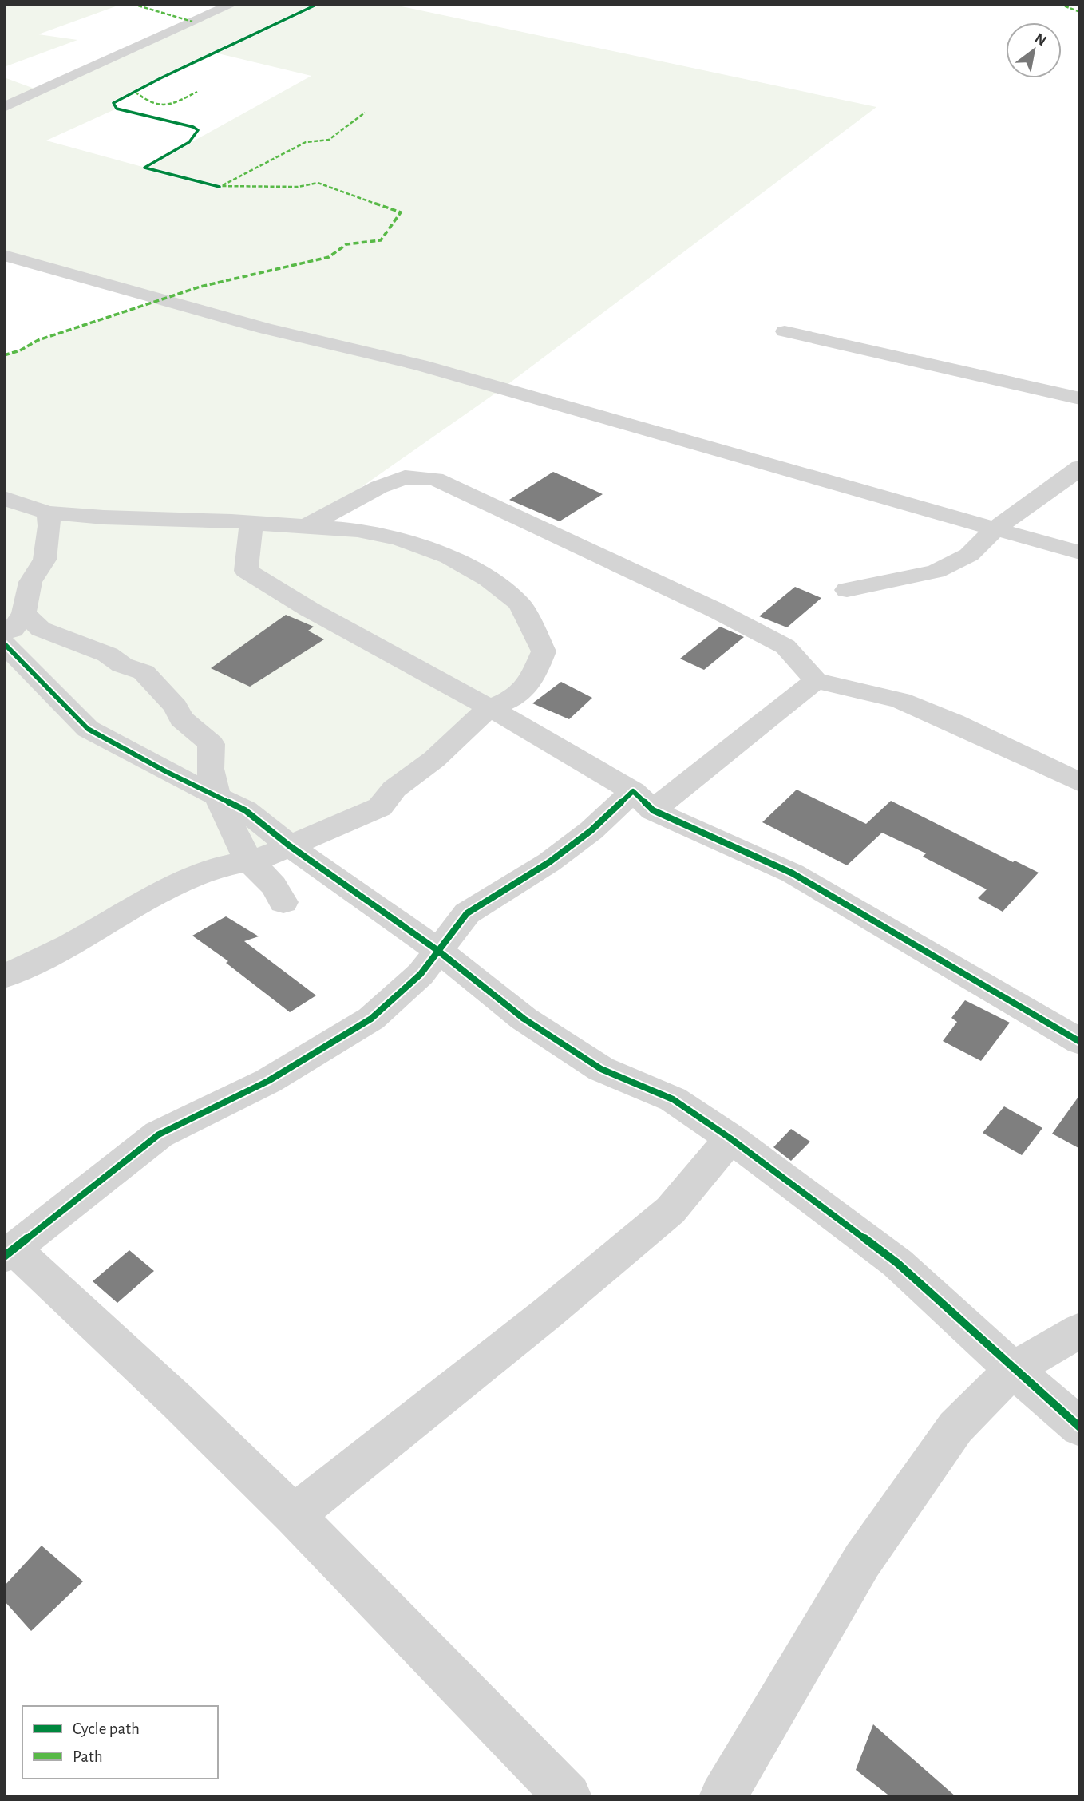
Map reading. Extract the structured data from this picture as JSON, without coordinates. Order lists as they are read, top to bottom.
{
  "legend": ["Cycle path", "Path"],
  "north": "top right"
}
